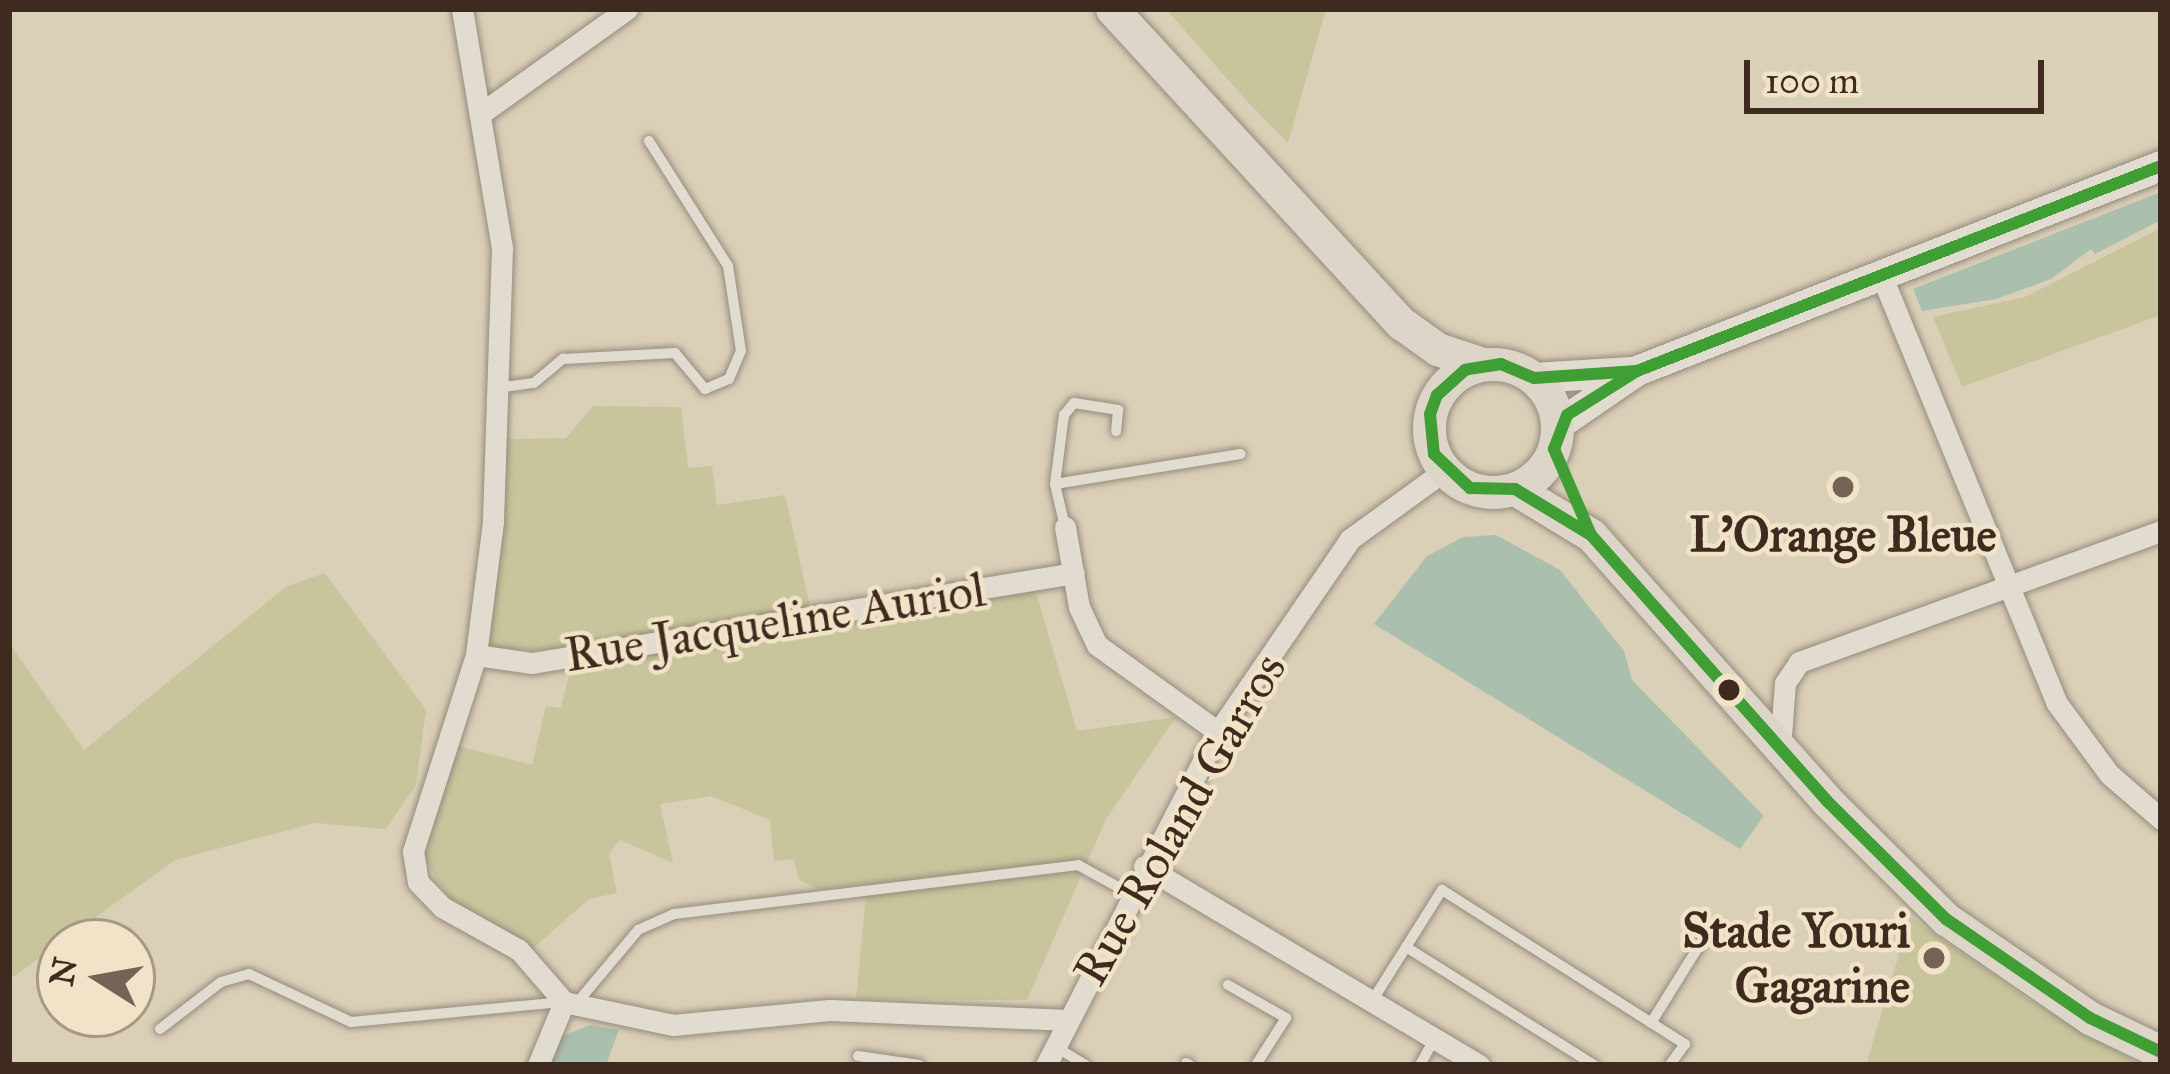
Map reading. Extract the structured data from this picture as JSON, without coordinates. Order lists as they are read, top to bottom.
{
  "streets": {
    "street": ["Rue Jacqueline Auriol", "Rue Roland Garros"]
  },
  "places": ["L'Orange Bleue", "Stade Youri Gagarine"],
  "scale_bar": "100 m",
  "north": "left"
}
